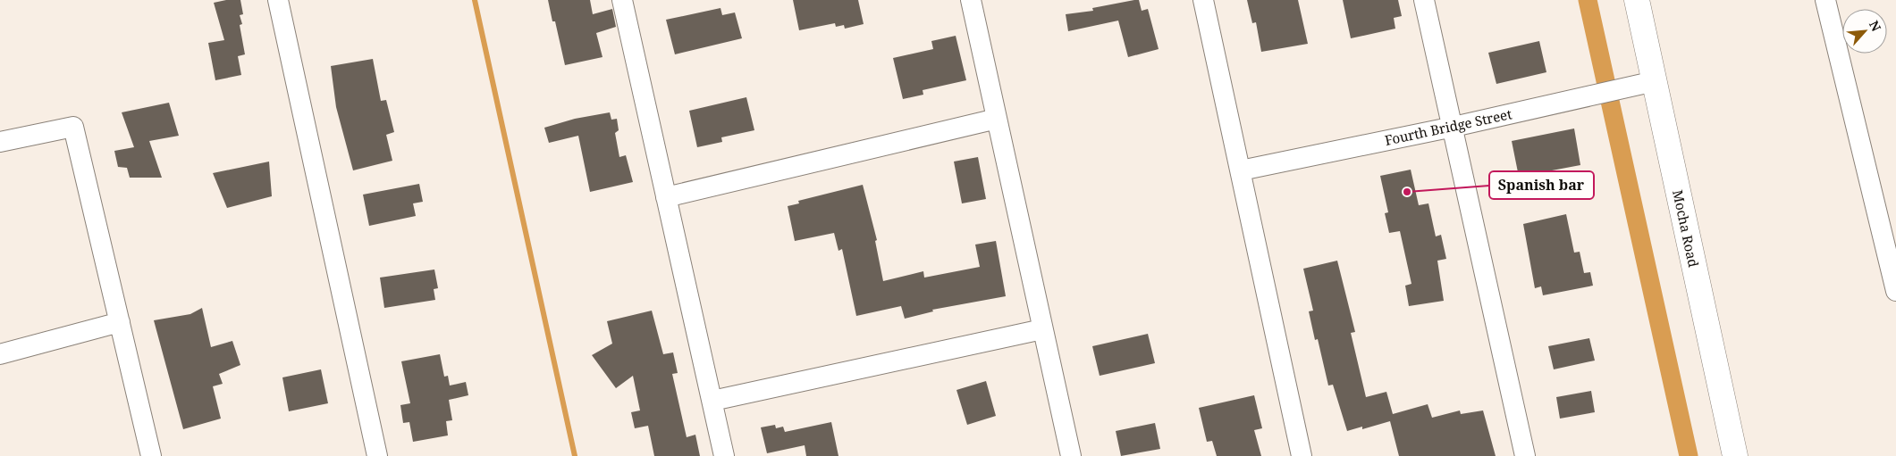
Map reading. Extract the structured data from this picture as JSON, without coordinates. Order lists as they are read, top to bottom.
{
  "streets": {
    "street": ["Fourth Bridge Street", "Mocha Road"]
  },
  "crossings": [
    ["Fourth Bridge Street", "Mocha Road"]
  ],
  "places": ["Spanish bar"],
  "north": "top right"
}
